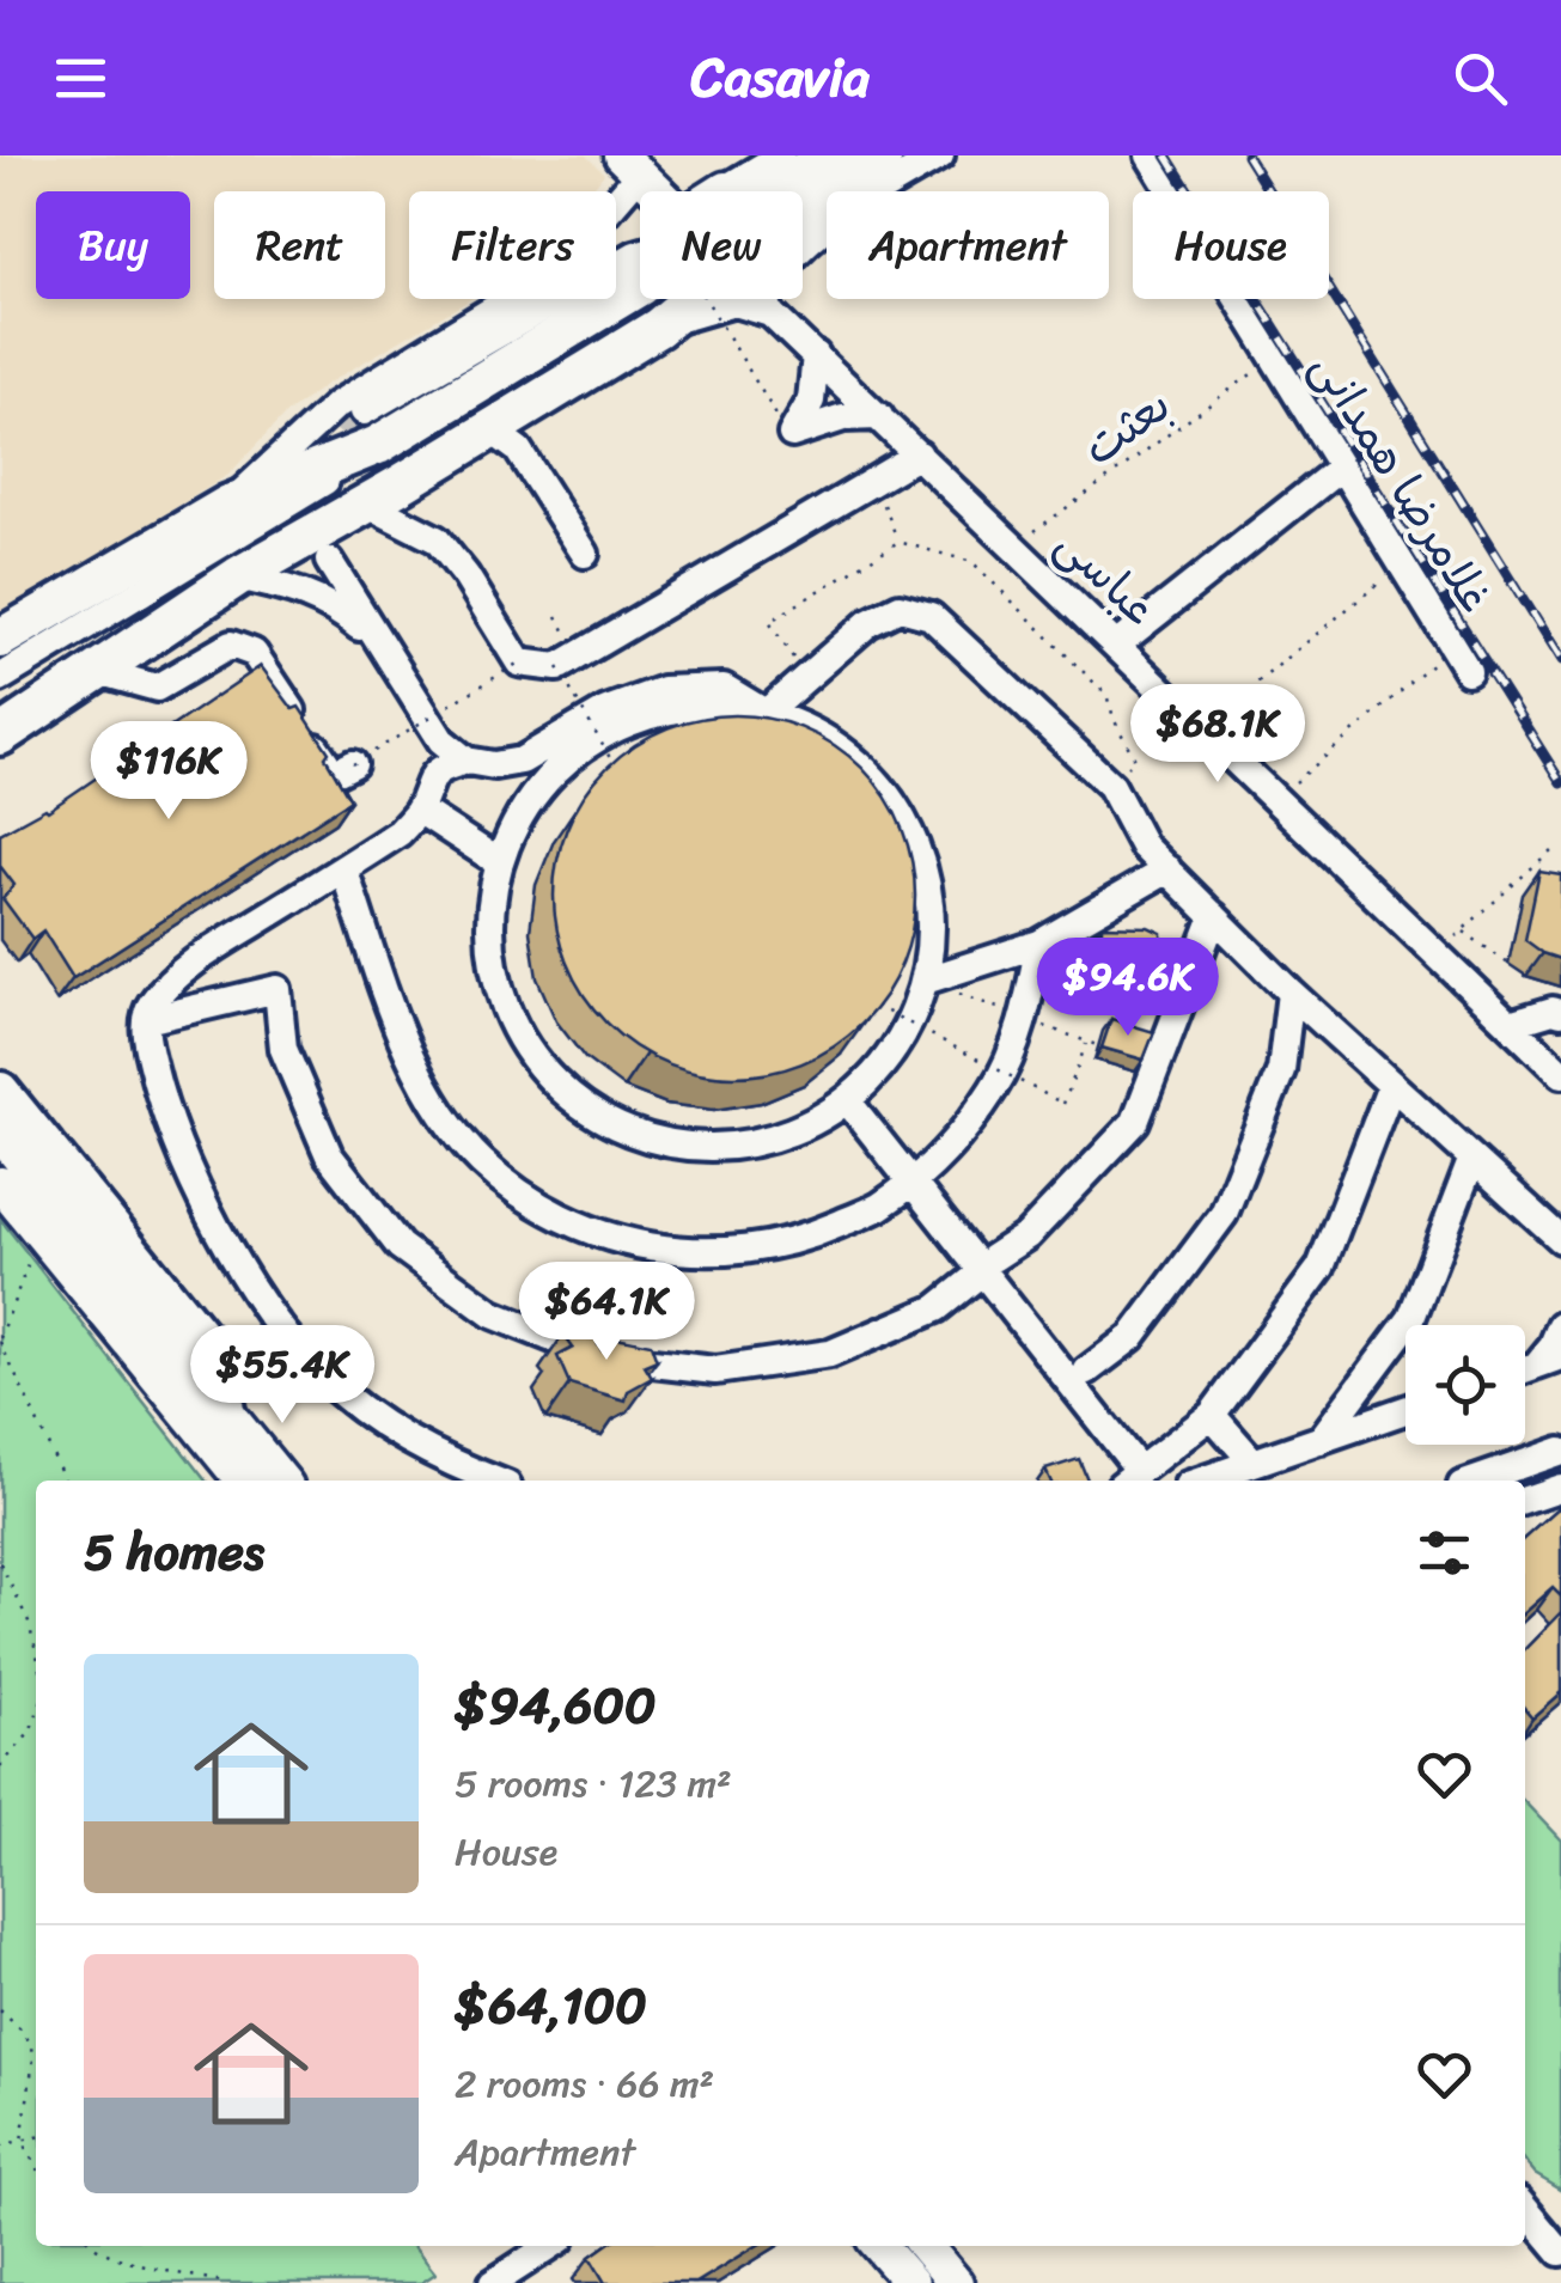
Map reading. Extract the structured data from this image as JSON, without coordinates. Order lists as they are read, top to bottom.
{
  "streets": {
    "street": ["غلامرضا همدانی", "عباسی"],
    "path": ["بعثت"]
  },
  "crossings": [
    ["بعثت", "غلامرضا همدانی"],
    ["بعثت", "عباسی"]
  ],
  "page": {
    "header": "Casavia",
    "chip": [
      "Buy",
      "Rent",
      "Filters",
      "New",
      "Apartment",
      "House"
    ],
    "price": [
      "$68.1K",
      "$116K",
      "$94.6K",
      "$64.1K",
      "$55.4K"
    ],
    "heading": "5 homes",
    "list": [
      {
        "name": "$94,600",
        "note": "5 rooms · 123 m² · House"
      },
      {
        "name": "$64,100",
        "note": "2 rooms · 66 m² · Apartment"
      }
    ]
  }
}
